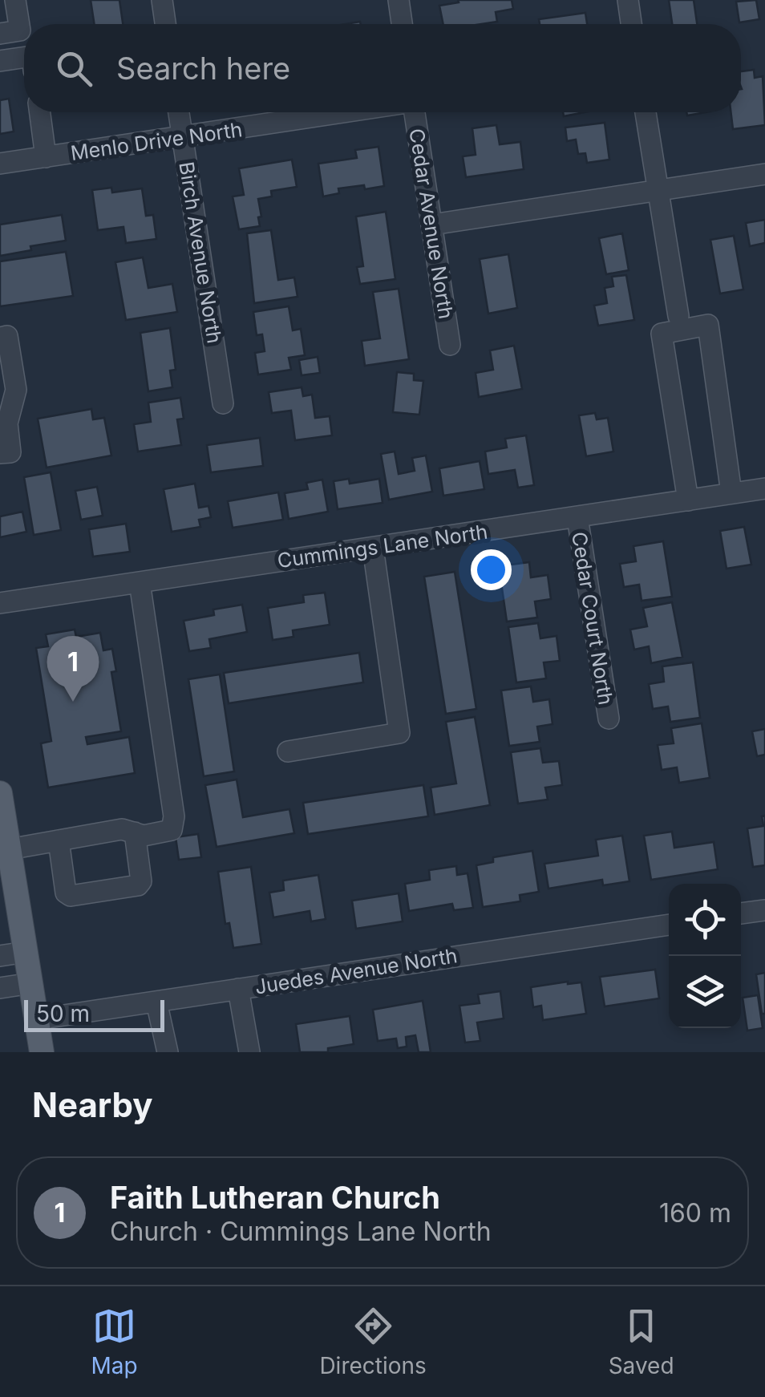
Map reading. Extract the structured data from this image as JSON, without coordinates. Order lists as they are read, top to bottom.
{
  "streets": {
    "street": [
      "Menlo Drive North",
      "Cedar Avenue North",
      "Birch Avenue North",
      "Cummings Lane North",
      "Cedar Court North",
      "Juedes Avenue North"
    ]
  },
  "crossings": [
    ["Menlo Drive North", "Birch Avenue North"],
    ["Cummings Lane North", "Cedar Court North"]
  ],
  "scale_bar": "50 m",
  "page": {
    "search": "Search here",
    "pins": "1",
    "scale": "50 m",
    "heading": "Nearby",
    "list": [
      {
        "mark": "1",
        "name": "Faith Lutheran Church",
        "note": "Church · Cummings Lane North",
        "value": "160 m"
      }
    ],
    "nav": ["Map", "Directions", "Saved"]
  }
}
